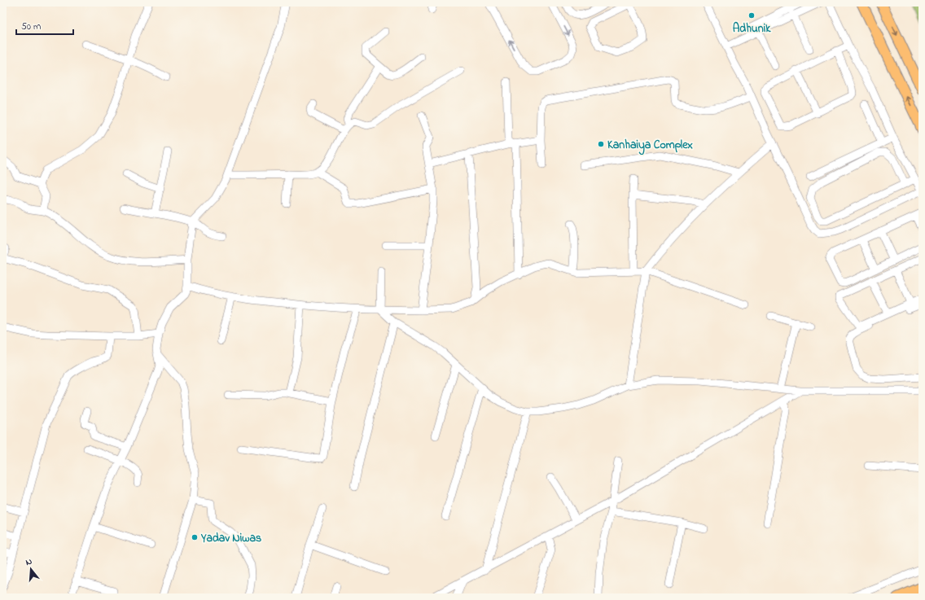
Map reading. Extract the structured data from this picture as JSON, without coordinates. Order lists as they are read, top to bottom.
{
  "places": ["Adhunik", "Kanhaiya Complex", "Yadav Niwas"],
  "scale_bar": "50 m",
  "north": "top"
}
